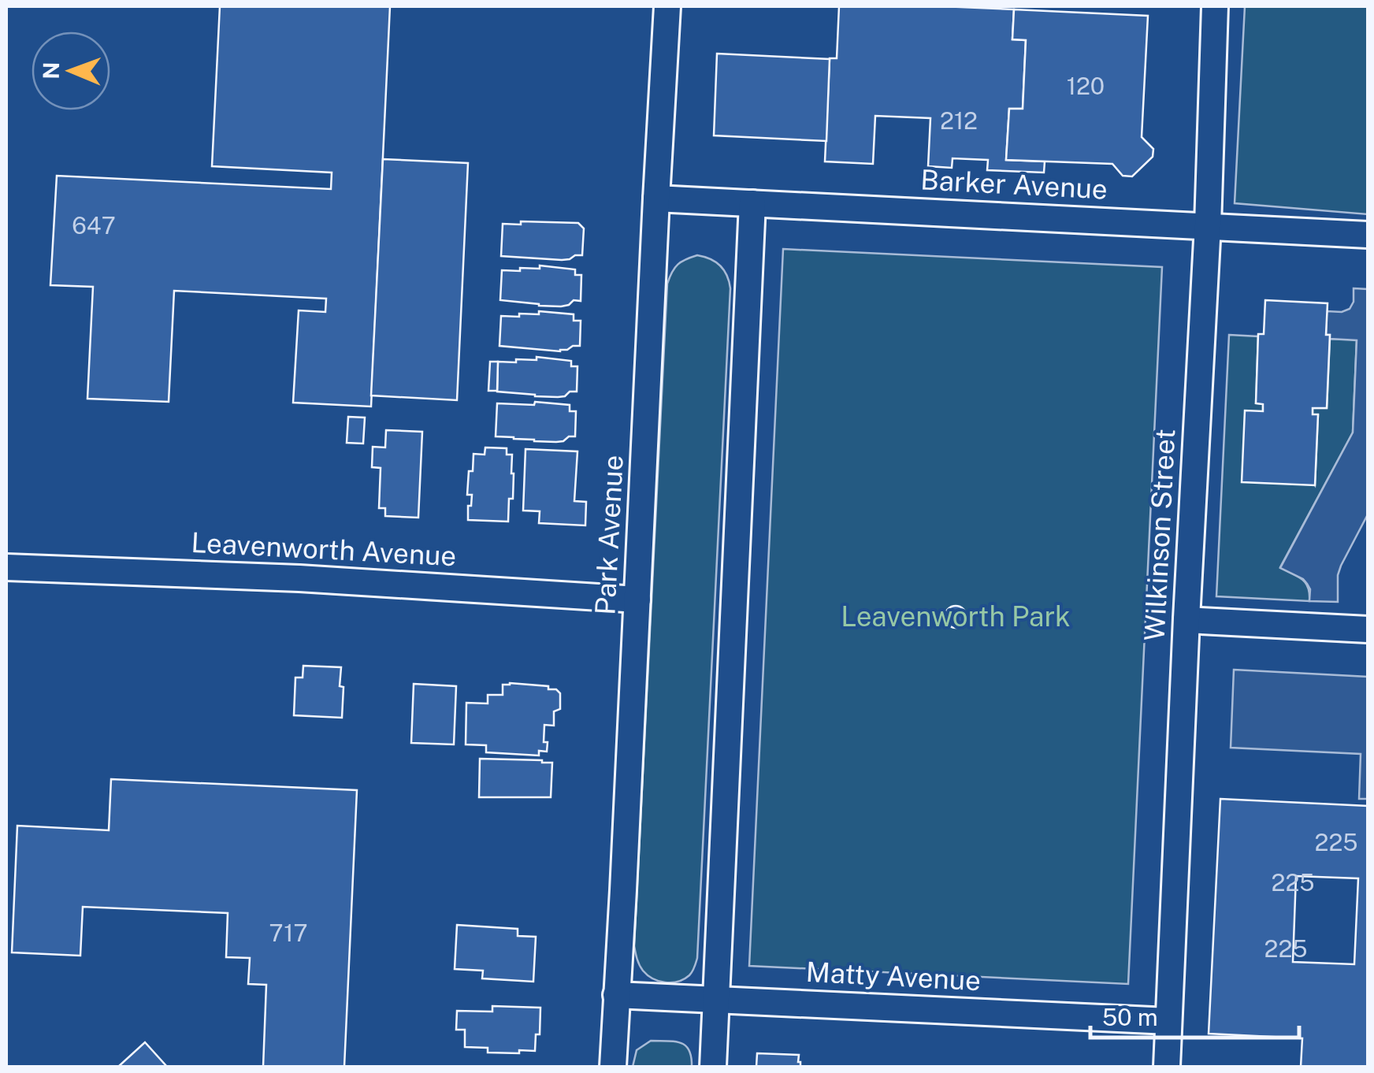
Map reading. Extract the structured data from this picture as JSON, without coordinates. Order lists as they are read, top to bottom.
{
  "streets": {
    "street": [
      "Barker Avenue",
      "Park Avenue",
      "Wilkinson Street",
      "Leavenworth Avenue",
      "Matty Avenue"
    ]
  },
  "crossings": [
    ["Barker Avenue", "Park Avenue"],
    ["Barker Avenue", "Wilkinson Street"],
    ["Park Avenue", "Leavenworth Avenue"],
    ["Park Avenue", "Matty Avenue"],
    ["Wilkinson Street", "Matty Avenue"]
  ],
  "parks": ["Leavenworth Park"],
  "house_numbers": [
    "120",
    "212",
    "647",
    "225",
    "225",
    "717",
    "225"
  ],
  "scale_bar": "50 m",
  "north": "left"
}
